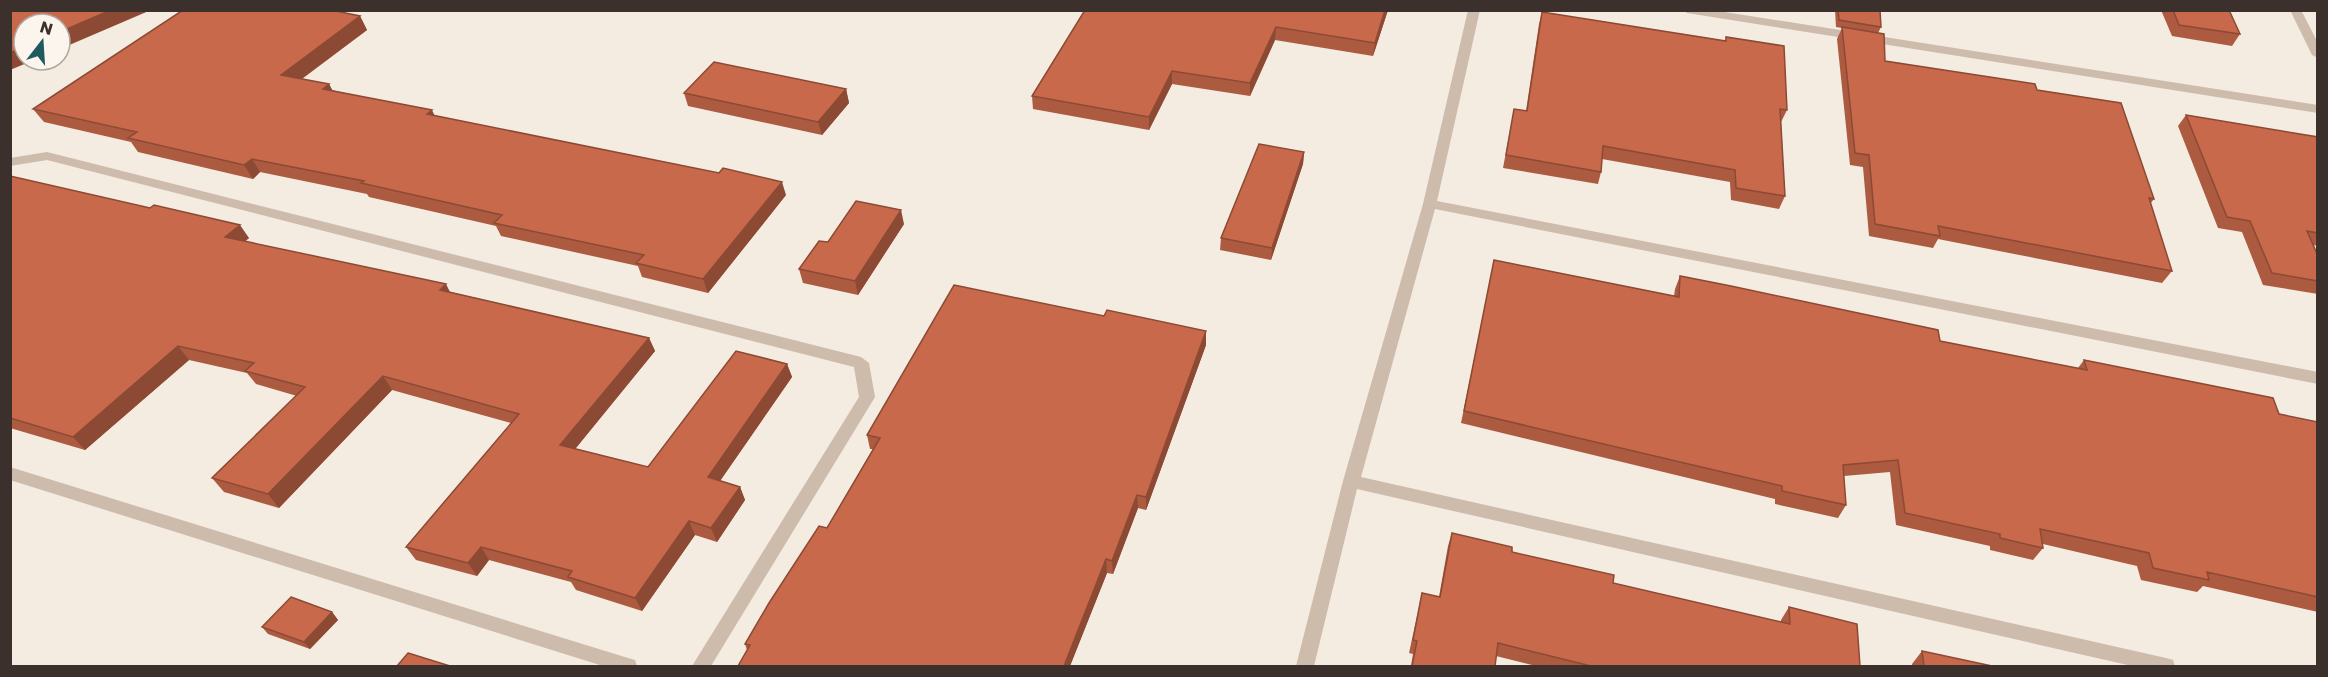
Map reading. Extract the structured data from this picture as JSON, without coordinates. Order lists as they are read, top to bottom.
{
  "north": "top"
}
